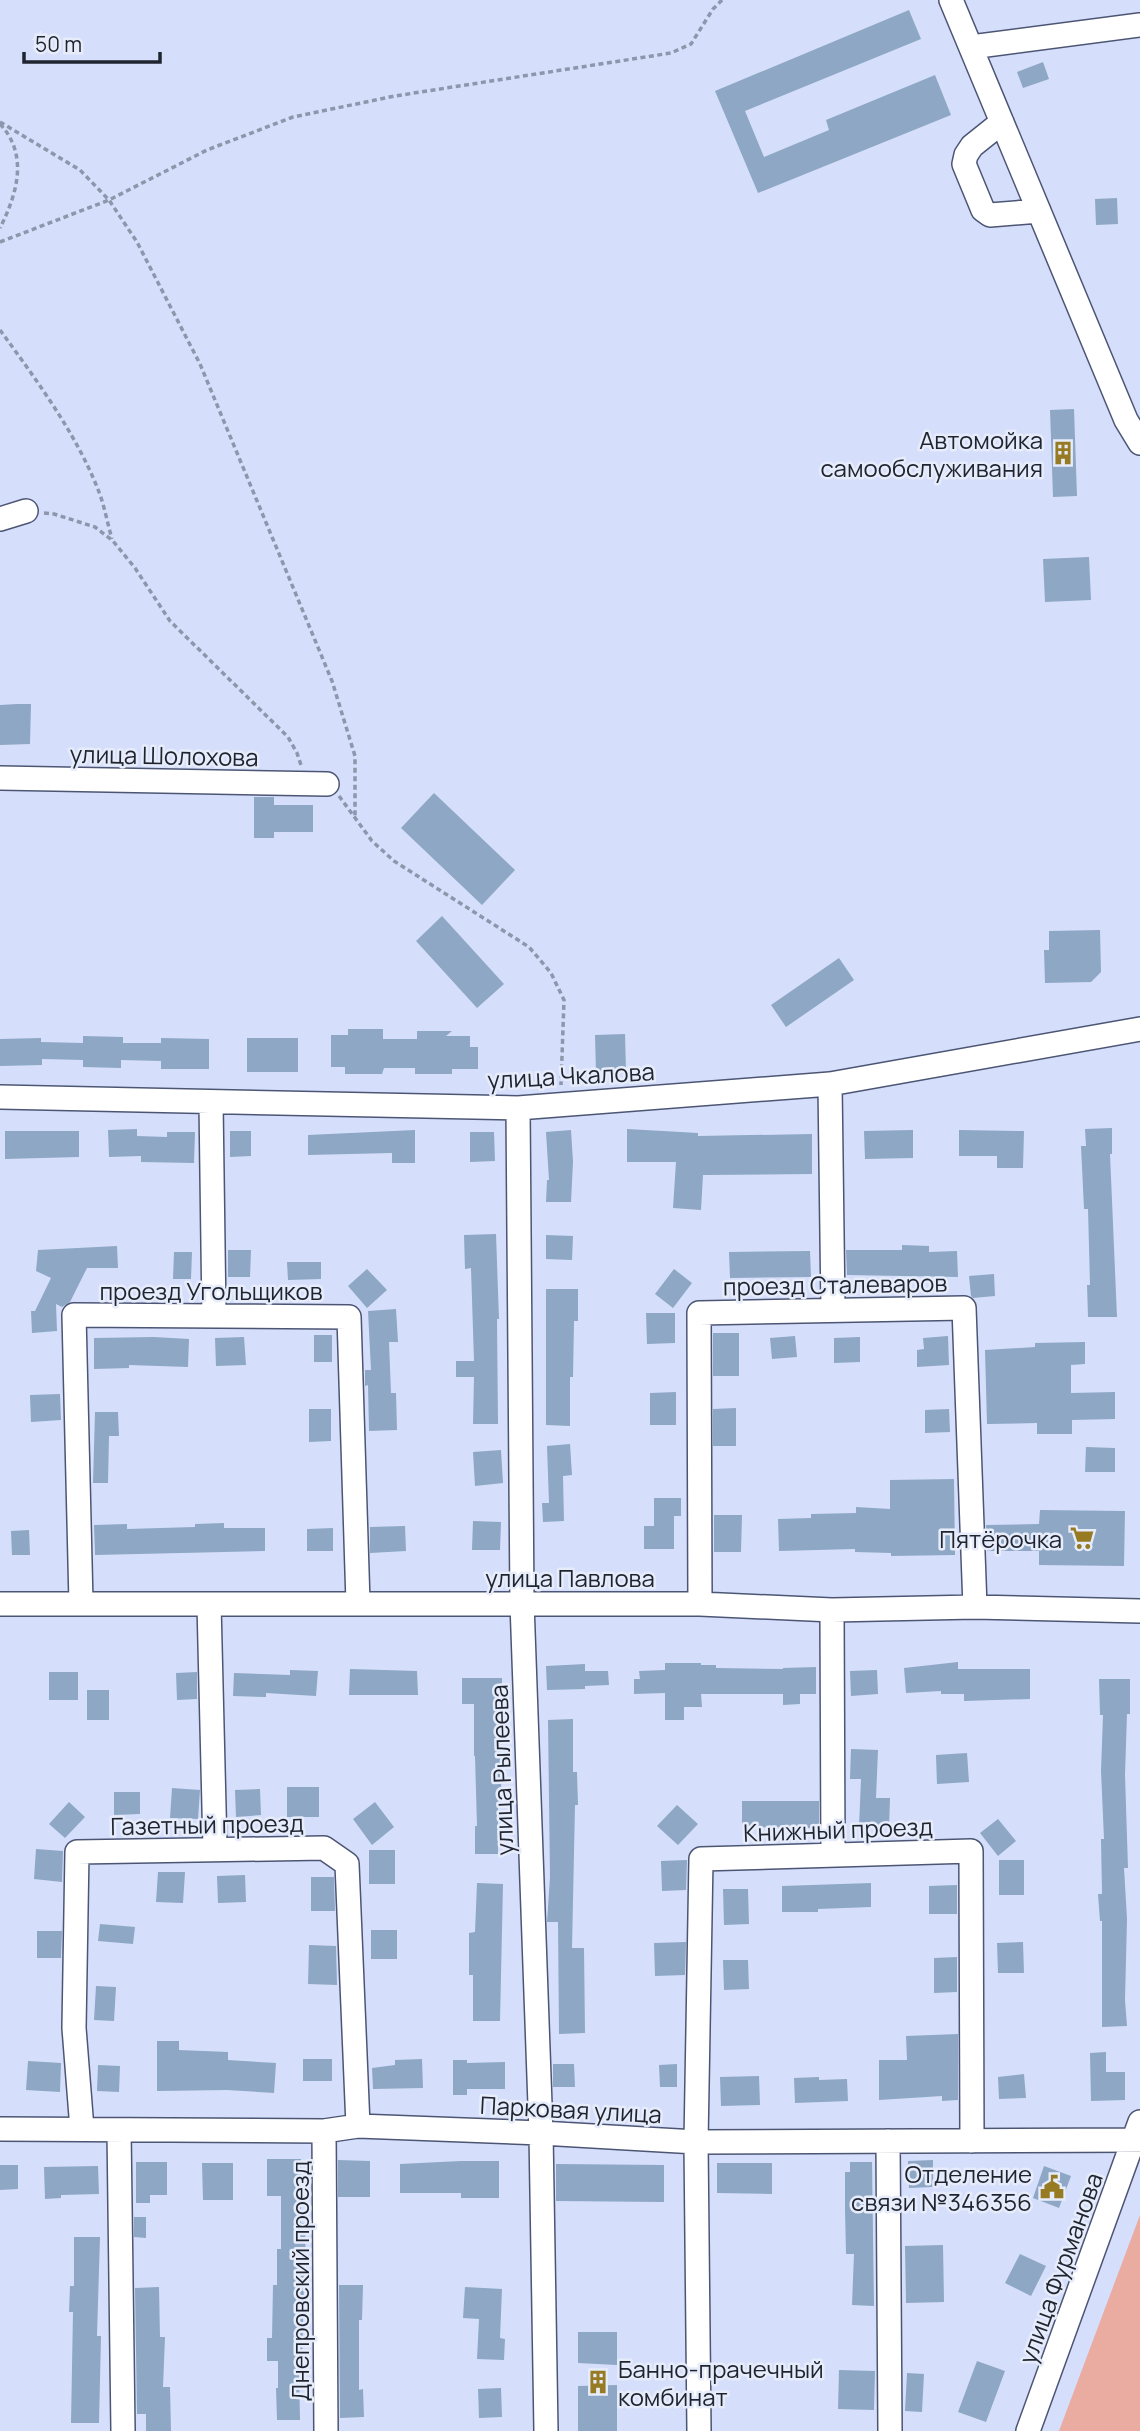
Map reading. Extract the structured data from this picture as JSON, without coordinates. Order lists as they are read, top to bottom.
{
  "streets": {
    "street": [
      "улица Шолохова",
      "улица Чкалова",
      "проезд Сталеваров",
      "проезд Угольщиков",
      "улица Павлова",
      "улица Рылеева",
      "Газетный проезд",
      "Книжный проезд",
      "Парковая улица",
      "улица Фурманова",
      "Днепровский проезд"
    ]
  },
  "crossings": [
    ["улица Чкалова", "улица Рылеева"],
    ["проезд Сталеваров", "улица Павлова"],
    ["проезд Угольщиков", "улица Павлова"],
    ["улица Павлова", "улица Рылеева"],
    ["улица Рылеева", "Парковая улица"],
    ["Газетный проезд", "Парковая улица"],
    ["Книжный проезд", "Парковая улица"],
    ["Парковая улица", "улица Фурманова"],
    ["Парковая улица", "Днепровский проезд"]
  ],
  "places": {
    "building": ["Автомойка самообслуживания", "Банно-прачечный комбинат"],
    "supermarket": ["Пятёрочка"],
    "public building": ["Отделение связи №346356"]
  },
  "scale_bar": "50 m"
}
